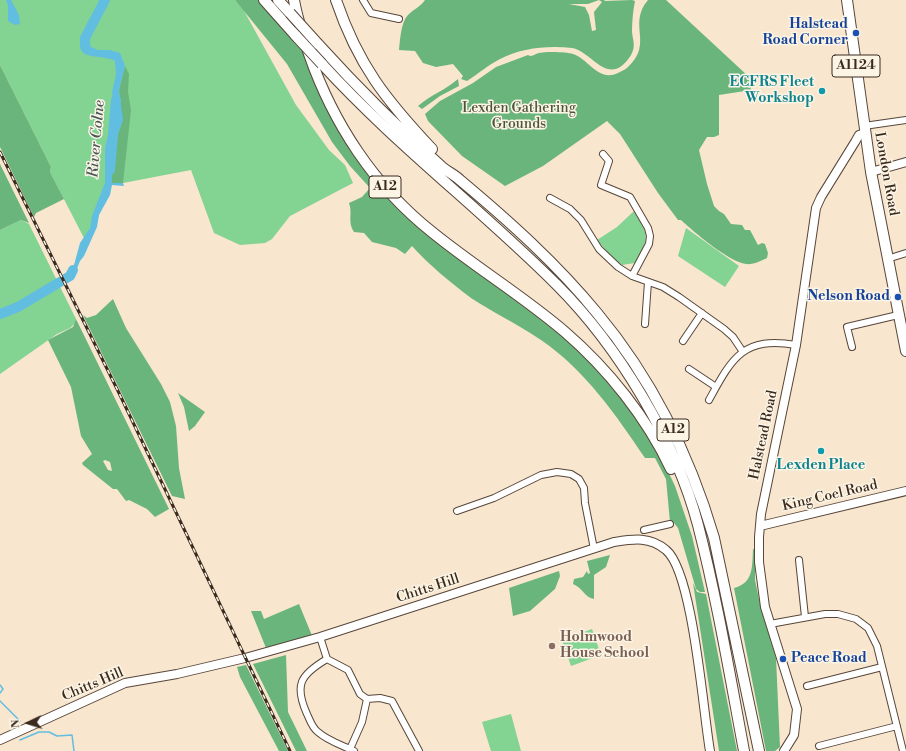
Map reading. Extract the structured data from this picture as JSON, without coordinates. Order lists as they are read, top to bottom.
{
  "streets": {
    "main road": ["A1124", "London Road", "A12"],
    "street": ["Halstead Road", "King Coel Road", "Chitts Hill"]
  },
  "crossings": [
    ["London Road", "Halstead Road"],
    ["Halstead Road", "King Coel Road"]
  ],
  "water": ["River Colne"],
  "parks": ["Lexden Gathering Grounds"],
  "places": [
    "Halstead Road Corner",
    "ECFRS Fleet Workshop",
    "Nelson Road",
    "Lexden Place",
    "Holmwood House School",
    "Peace Road"
  ],
  "north": "left"
}
